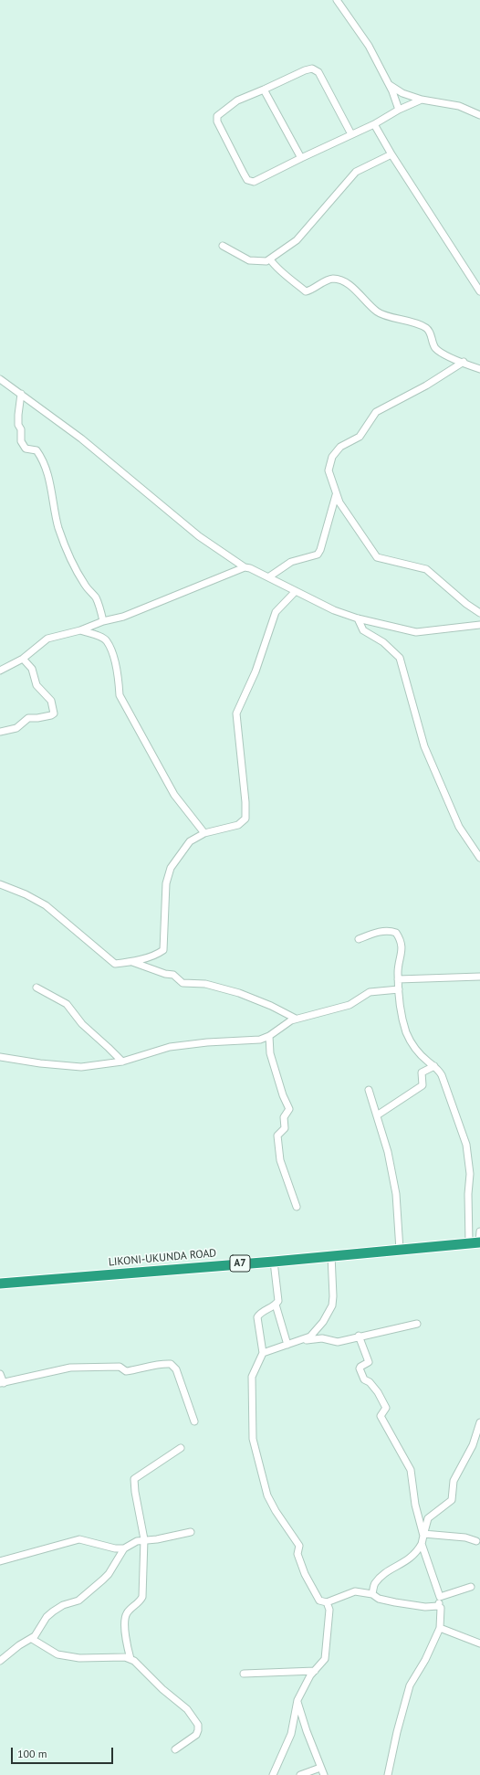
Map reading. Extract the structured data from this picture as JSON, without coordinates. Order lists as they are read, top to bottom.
{
  "streets": {
    "highway": ["LIKONI-UKUNDA ROAD", "A7"]
  },
  "scale_bar": "100 m"
}
